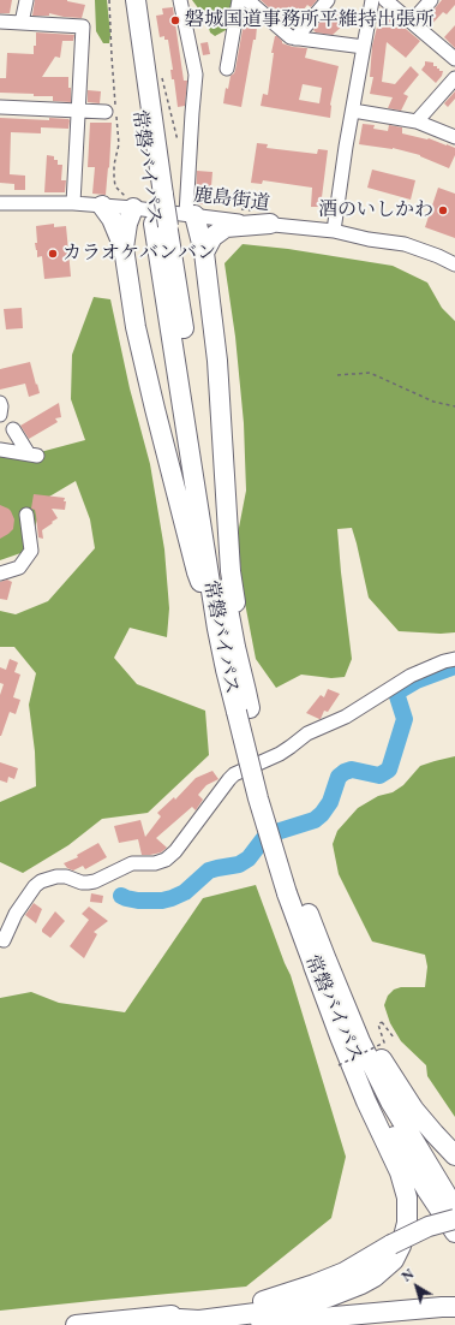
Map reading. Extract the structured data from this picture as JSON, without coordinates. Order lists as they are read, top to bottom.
{
  "streets": {
    "highway": ["常磐バイパス"],
    "street": ["鹿島街道"]
  },
  "places": ["磐城国道事務所平維持出張所", "酒のいしかわ", "カラオケバンバン"],
  "north": "top left"
}
